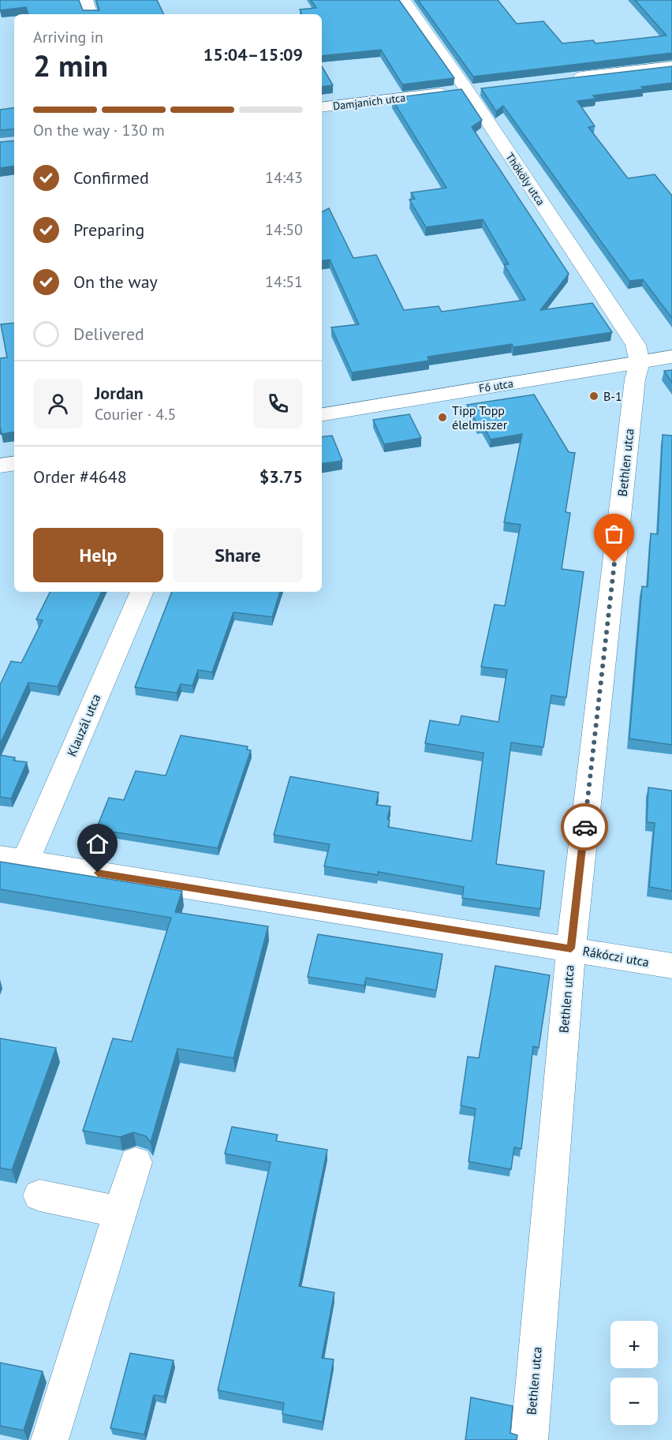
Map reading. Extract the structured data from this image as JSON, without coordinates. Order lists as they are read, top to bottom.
{
  "streets": {
    "street": [
      "Damjanich utca",
      "Thököly utca",
      "Fő utca",
      "Bethlen utca",
      "Klauzál utca",
      "Rákóczi utca"
    ]
  },
  "crossings": [
    ["Damjanich utca", "Thököly utca"],
    ["Thököly utca", "Fő utca"],
    ["Thököly utca", "Bethlen utca"],
    ["Fő utca", "Bethlen utca"],
    ["Bethlen utca", "Rákóczi utca"],
    ["Klauzál utca", "Rákóczi utca"]
  ],
  "places": ["B-1", "Tipp Topp élelmiszer"],
  "page": {
    "heading": ["2 min", "Arriving in", "15:04–15:09"],
    "panel": [
      "Jordan",
      "Courier · 4.5",
      "Order #4648",
      "$3.75"
    ],
    "bar": "On the way · 130 m",
    "list": [
      ["Confirmed", "14:43"],
      ["Preparing", "14:50"],
      ["On the way", "14:51"],
      "Delivered"
    ],
    "buttons": ["Help", "Share"],
    "map_buttons": ["+", "−"]
  }
}
